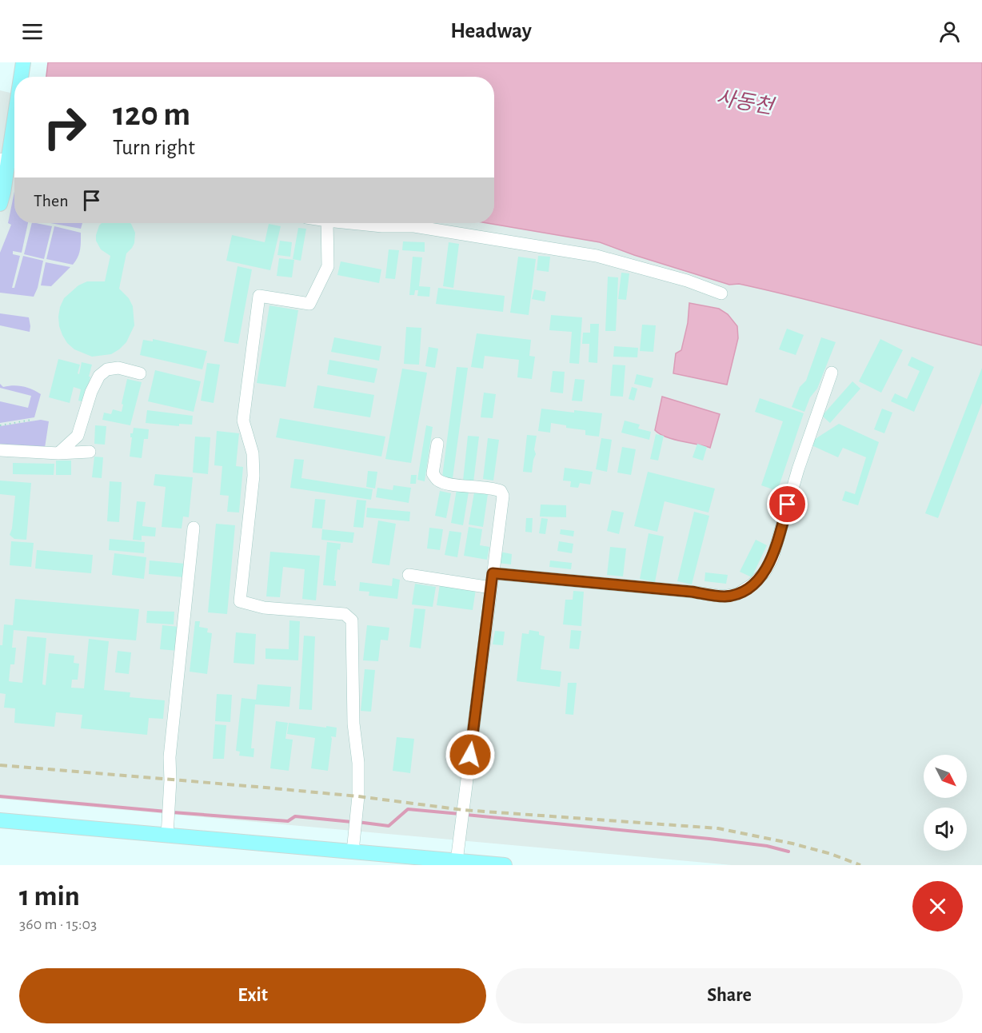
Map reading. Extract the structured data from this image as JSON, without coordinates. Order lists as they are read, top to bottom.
{
  "water": ["사동천"],
  "north": "bottom right",
  "page": {
    "header": "Headway",
    "turn": ["120 m", "Turn right"],
    "then": "Then",
    "heading": ["1 min", "360 m · 15:03"],
    "buttons": ["Exit", "Share"]
  }
}
